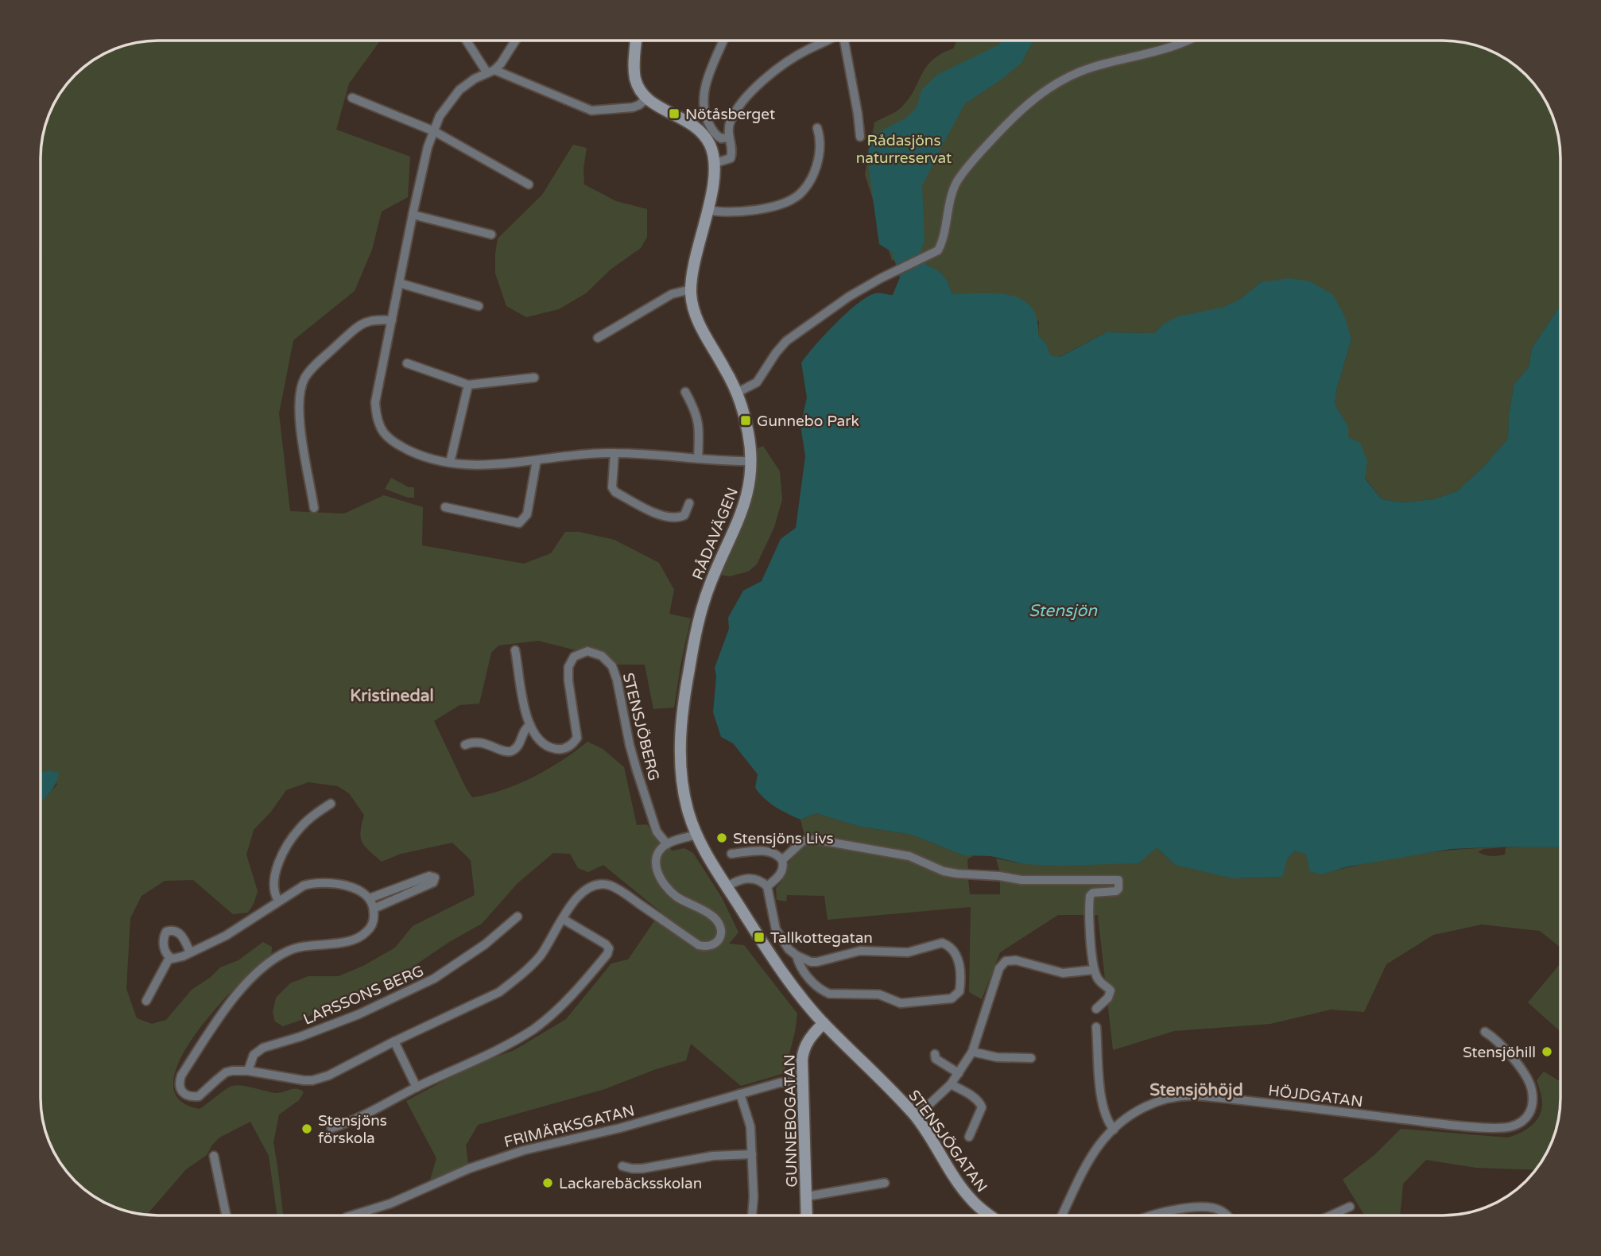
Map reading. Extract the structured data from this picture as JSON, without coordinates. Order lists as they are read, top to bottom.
{
  "streets": {
    "street": [
      "RÅDAVÄGEN",
      "STENSJÖBERG",
      "LARSSONS BERG",
      "HÖJDGATAN",
      "GUNNEBOGATAN",
      "FRIMÄRKSGATAN",
      "STENSJÖGATAN"
    ]
  },
  "crossings": [
    ["RÅDAVÄGEN", "GUNNEBOGATAN"],
    ["RÅDAVÄGEN", "STENSJÖGATAN"],
    ["GUNNEBOGATAN", "FRIMÄRKSGATAN"],
    ["GUNNEBOGATAN", "STENSJÖGATAN"]
  ],
  "districts": ["Kristinedal", "Stensjöhöjd"],
  "water": ["Stensjön"],
  "parks": ["Rådasjöns naturreservat"],
  "places": {
    "transit": ["Nötåsberget", "Gunnebo Park", "Tallkottegatan"],
    "other": [
      "Stensjöns Livs",
      "Stensjöhill",
      "Stensjöns förskola",
      "Lackarebäcksskolan"
    ]
  }
}
